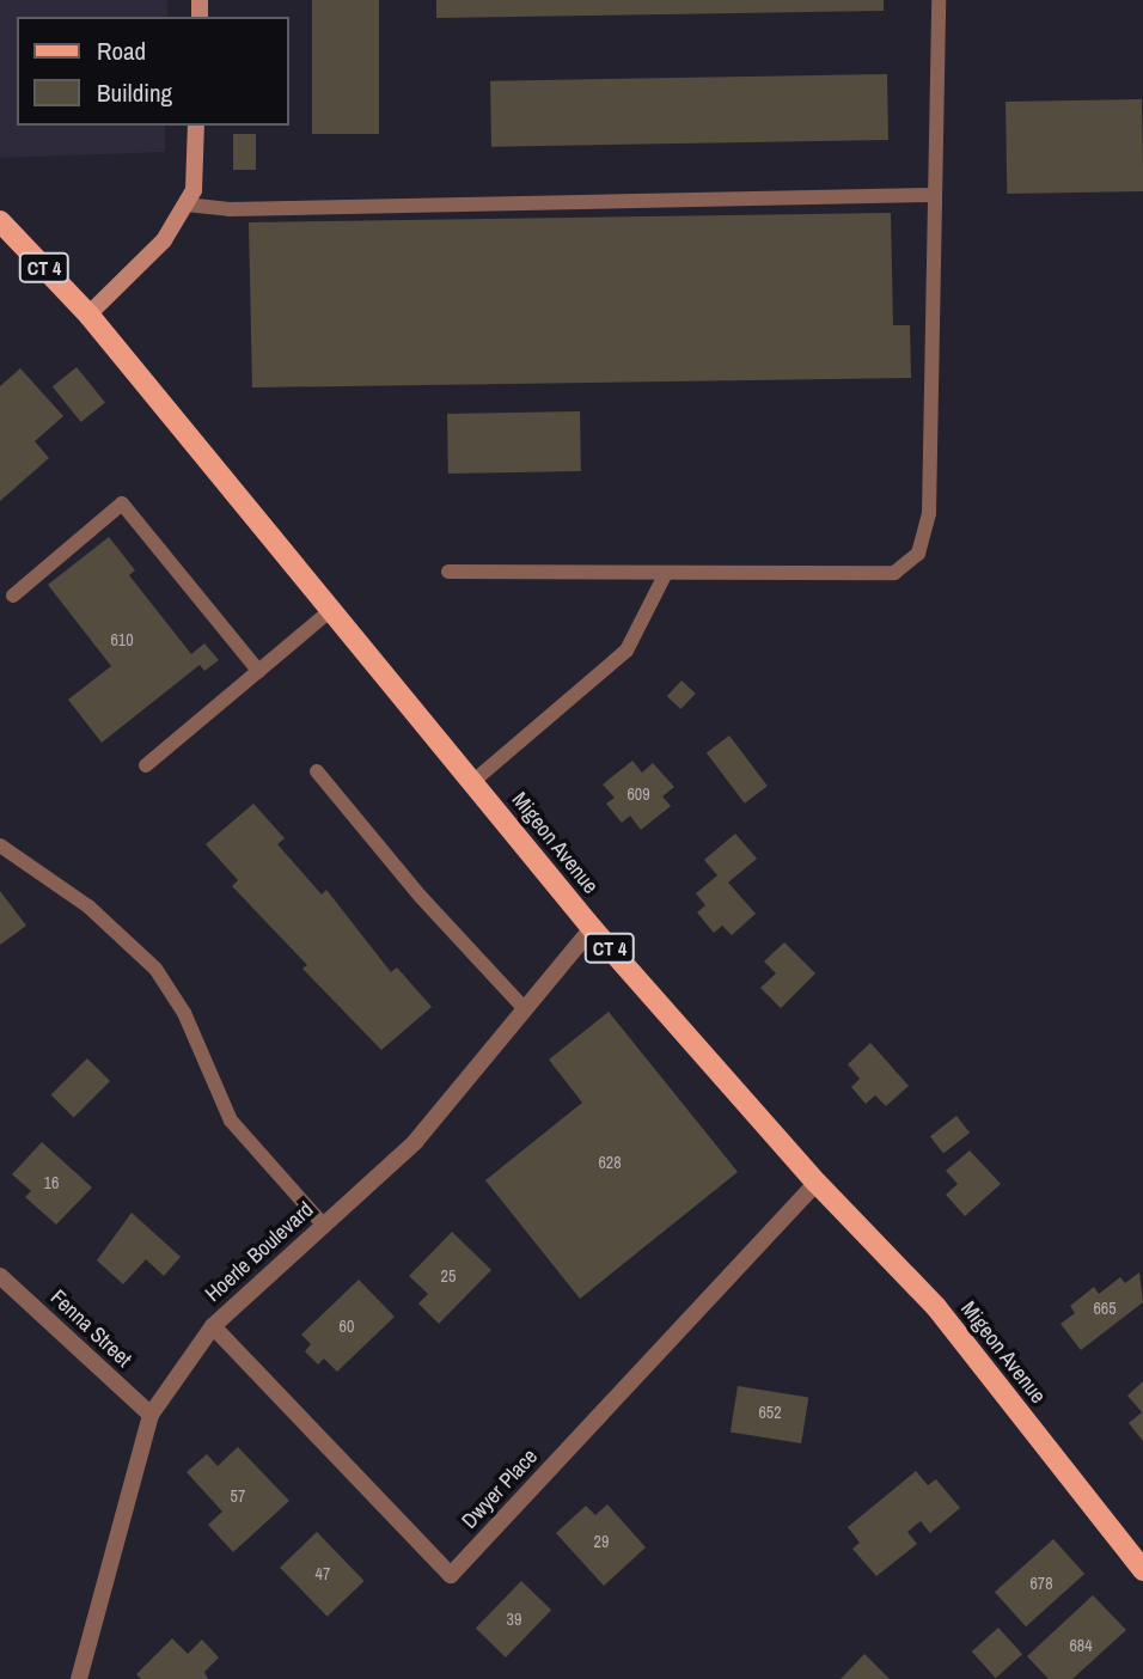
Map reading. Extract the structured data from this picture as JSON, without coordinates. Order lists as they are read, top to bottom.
{
  "streets": {
    "main road": ["CT 4", "Migeon Avenue"],
    "street": ["Hoerle Boulevard", "Fenna Street", "Dwyer Place"]
  },
  "crossings": [
    ["CT 4", "Migeon Avenue"],
    ["Migeon Avenue", "Hoerle Boulevard"],
    ["Migeon Avenue", "Dwyer Place"],
    ["Hoerle Boulevard", "Fenna Street"],
    ["Hoerle Boulevard", "Dwyer Place"]
  ],
  "house_numbers": [
    "610",
    "609",
    "628",
    "16",
    "25",
    "665",
    "60",
    "652",
    "57",
    "29",
    "47",
    "678",
    "39",
    "684"
  ],
  "legend": ["Road", "Building"]
}
